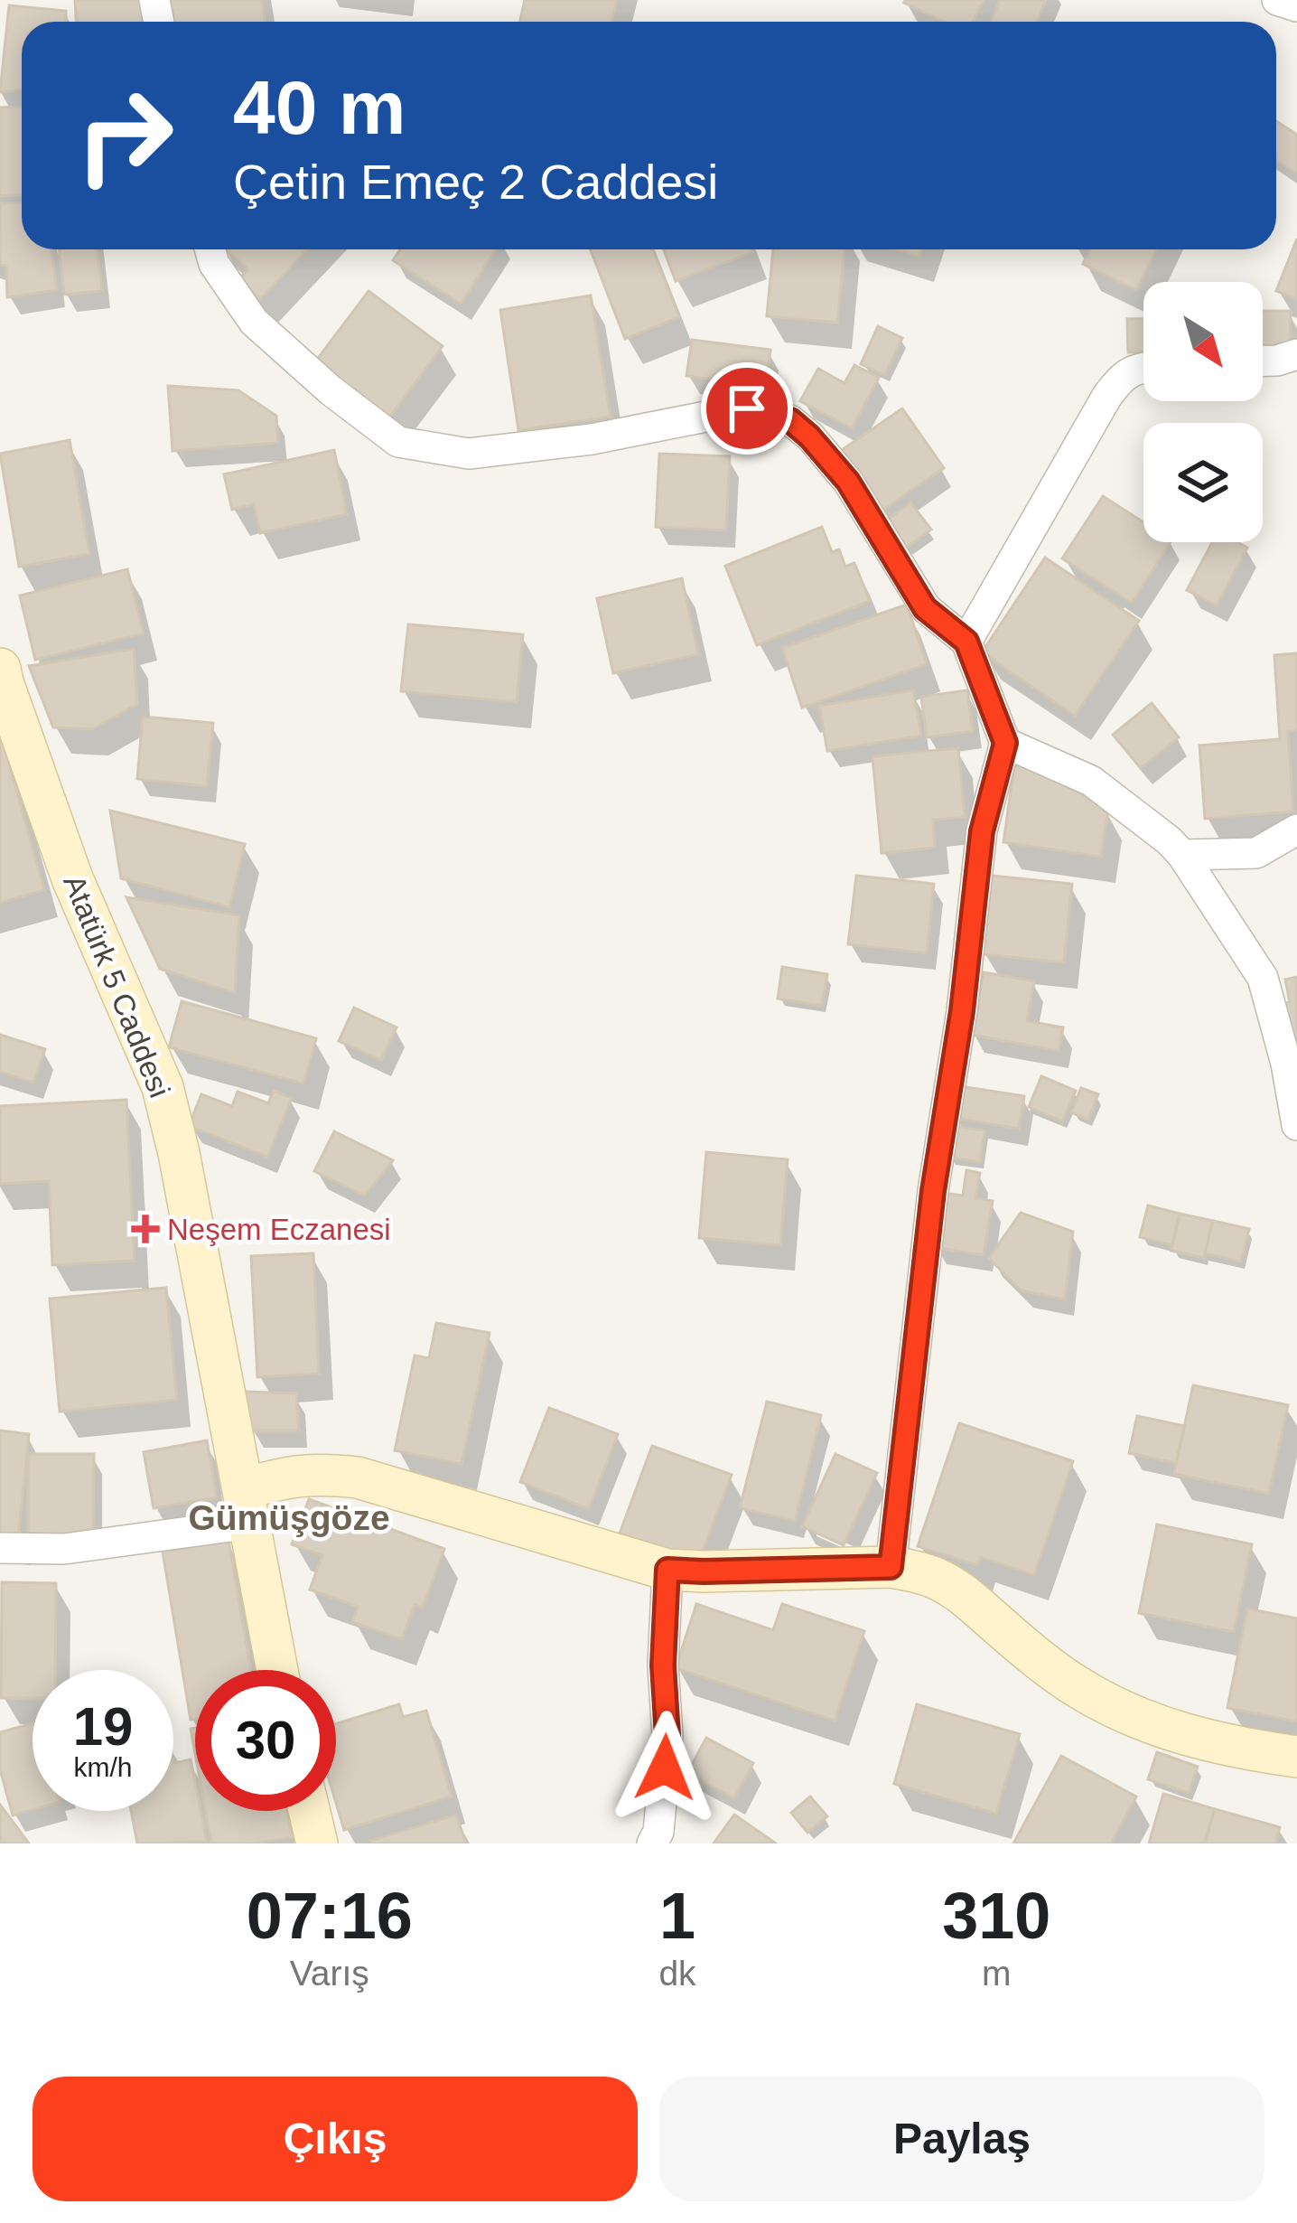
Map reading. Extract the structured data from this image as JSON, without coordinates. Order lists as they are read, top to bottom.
{
  "streets": {
    "street": ["Atatürk 5 Caddesi"]
  },
  "districts": ["Gümüşgöze"],
  "places": {
    "health": ["Neşem Eczanesi"]
  },
  "north": "bottom right",
  "page": {
    "turn": ["40 m", "Çetin Emeç 2 Caddesi"],
    "speed": "19 km/h",
    "limit": "30",
    "eta": [
      "07:16",
      "Varış",
      "1",
      "dk",
      "310",
      "m"
    ],
    "buttons": ["Çıkış", "Paylaş"]
  }
}
